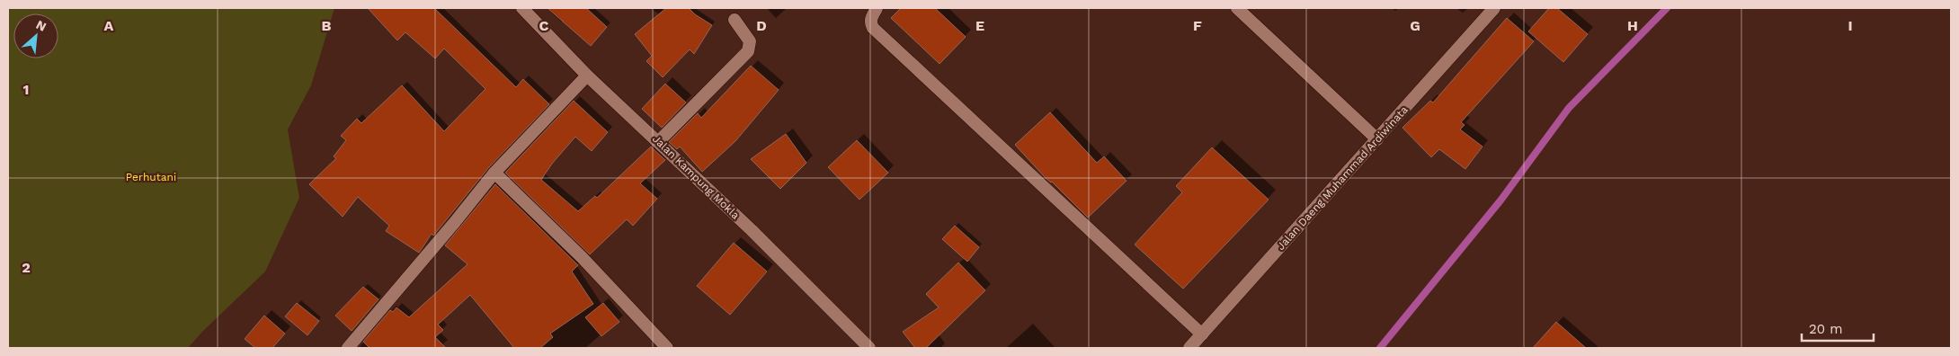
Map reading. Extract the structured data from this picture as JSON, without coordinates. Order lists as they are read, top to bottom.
{
  "streets": {
    "street": ["Jalan Kampung Mokla", "Jalan Daeng Muhammad Ardiwinata"]
  },
  "parks": ["Perhutani"],
  "scale_bar": "20 m",
  "north": "top right",
  "grid": {
    "columns": [
      "A",
      "B",
      "C",
      "D",
      "E",
      "F",
      "G",
      "H",
      "I"
    ],
    "rows": ["1", "2"]
  }
}
